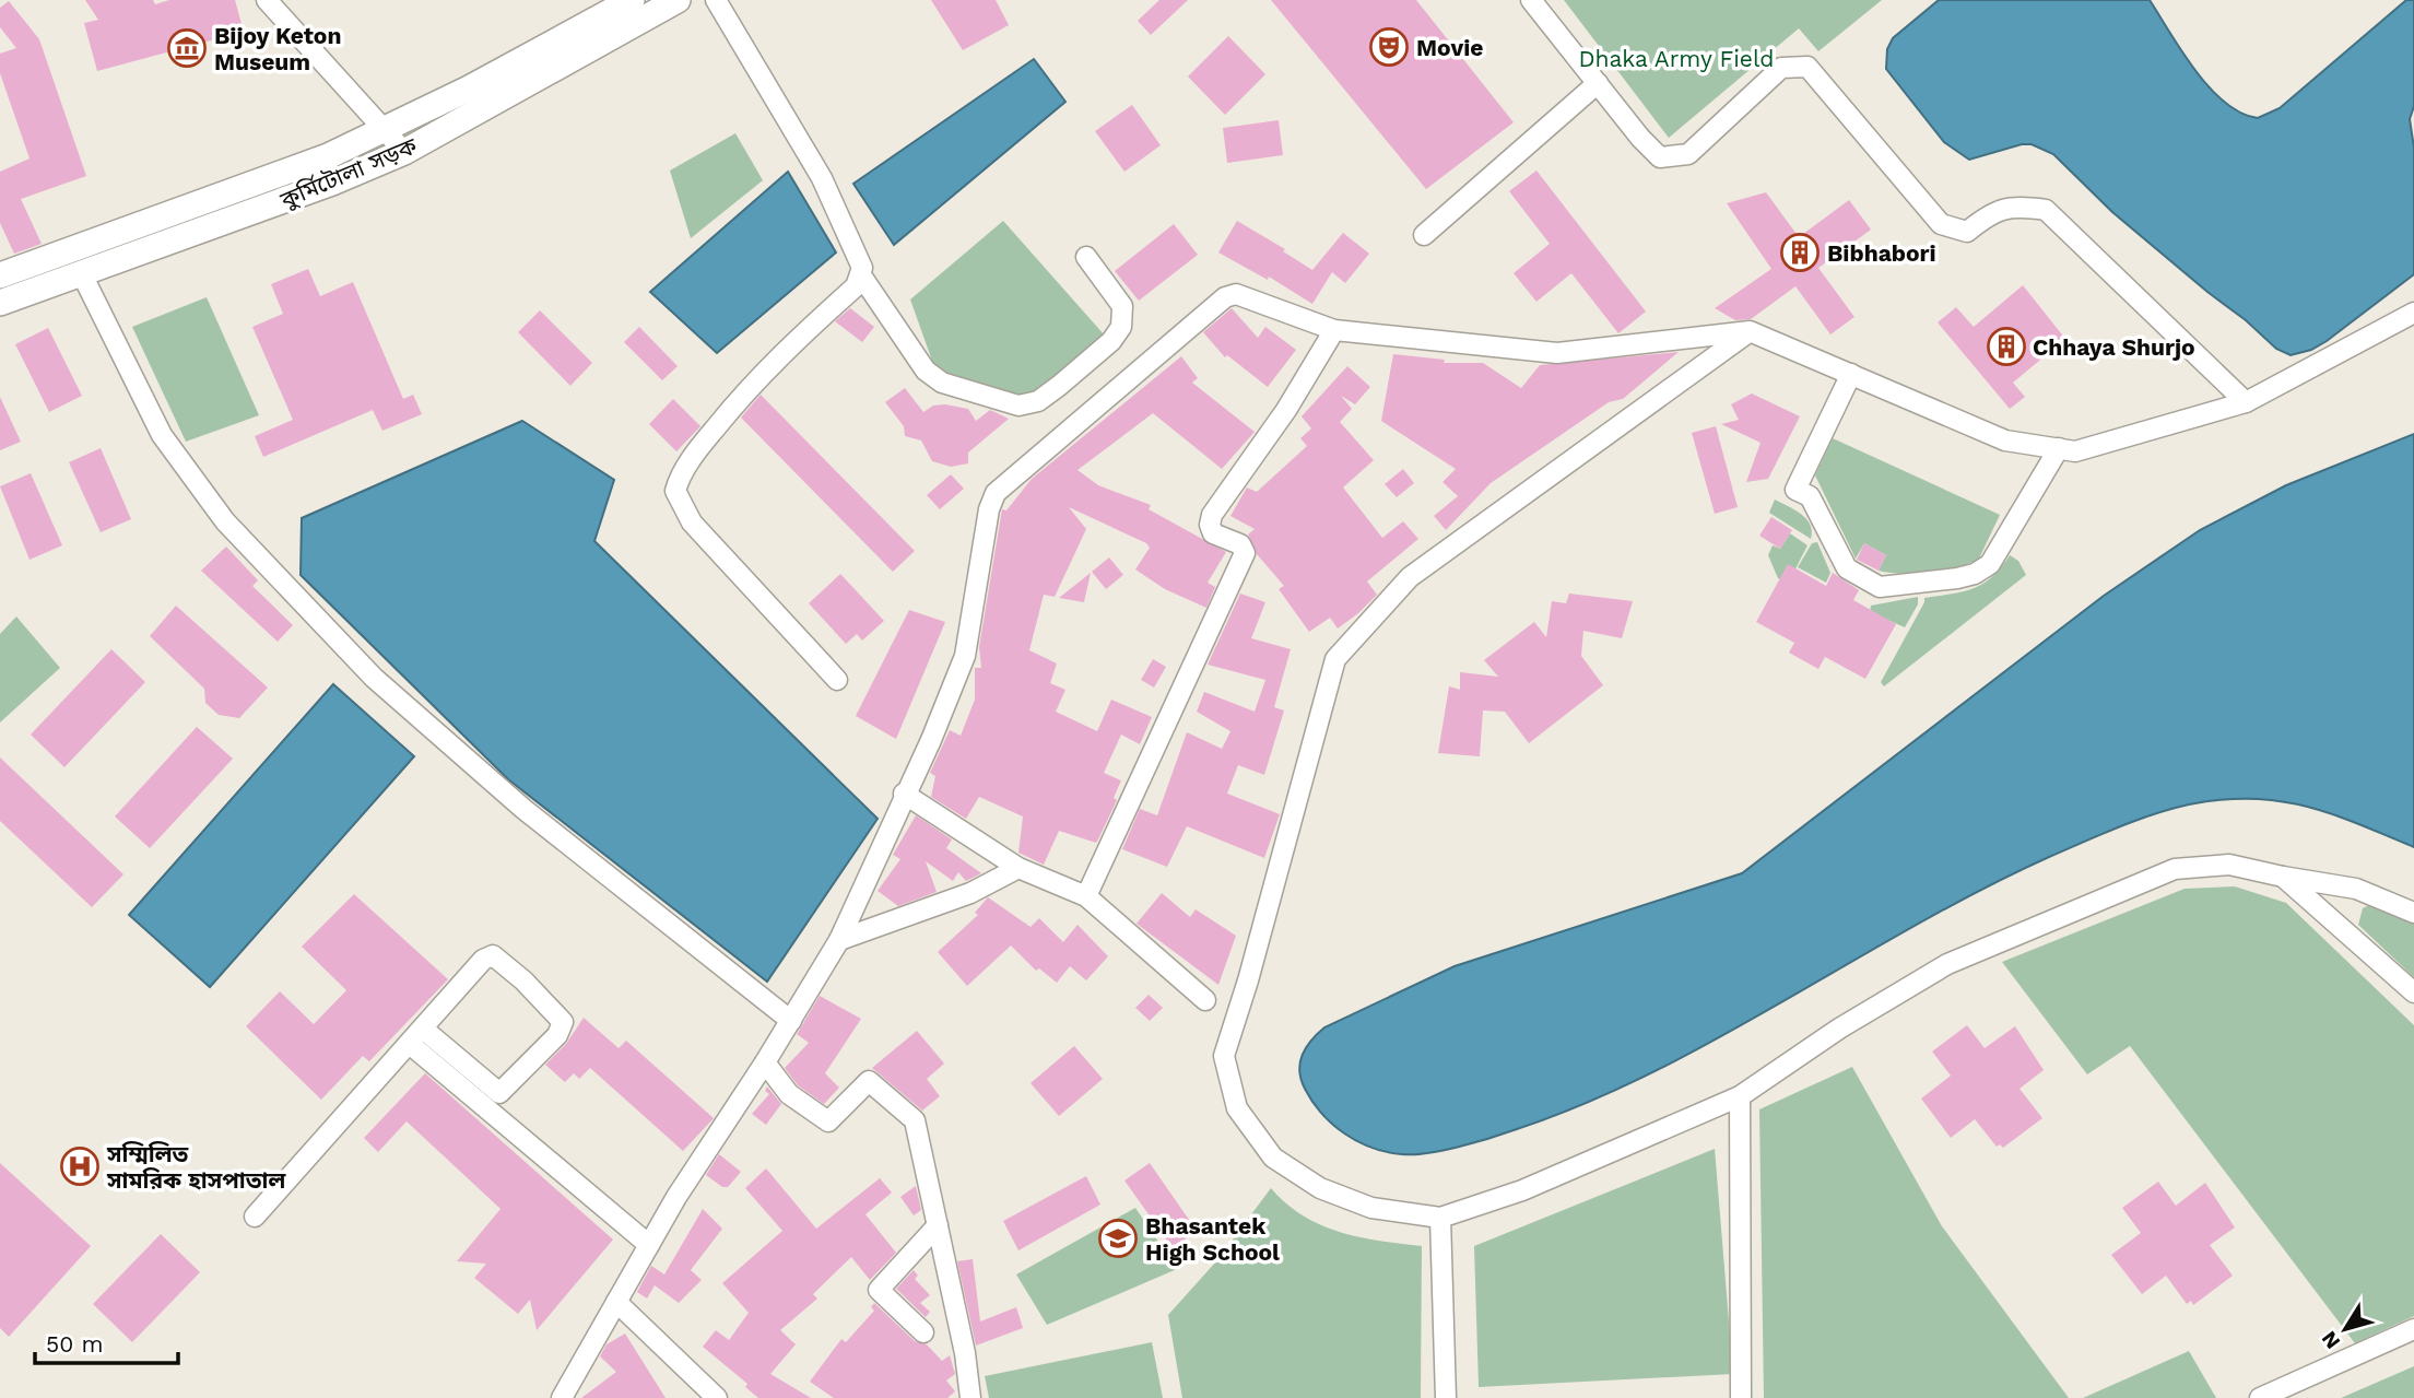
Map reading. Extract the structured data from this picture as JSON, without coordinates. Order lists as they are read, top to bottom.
{
  "streets": {
    "main road": ["কুর্মিটোলা সড়ক"]
  },
  "parks": ["Dhaka Army Field"],
  "places": {
    "theatre": ["Movie"],
    "museum": ["Bijoy Keton Museum"],
    "building": ["Bibhabori", "Chhaya Shurjo"],
    "hospital": ["সম্মিলিত সামরিক হাসপাতাল"],
    "school or university": ["Bhasantek High School"]
  },
  "scale_bar": "50 m",
  "north": "bottom left"
}
